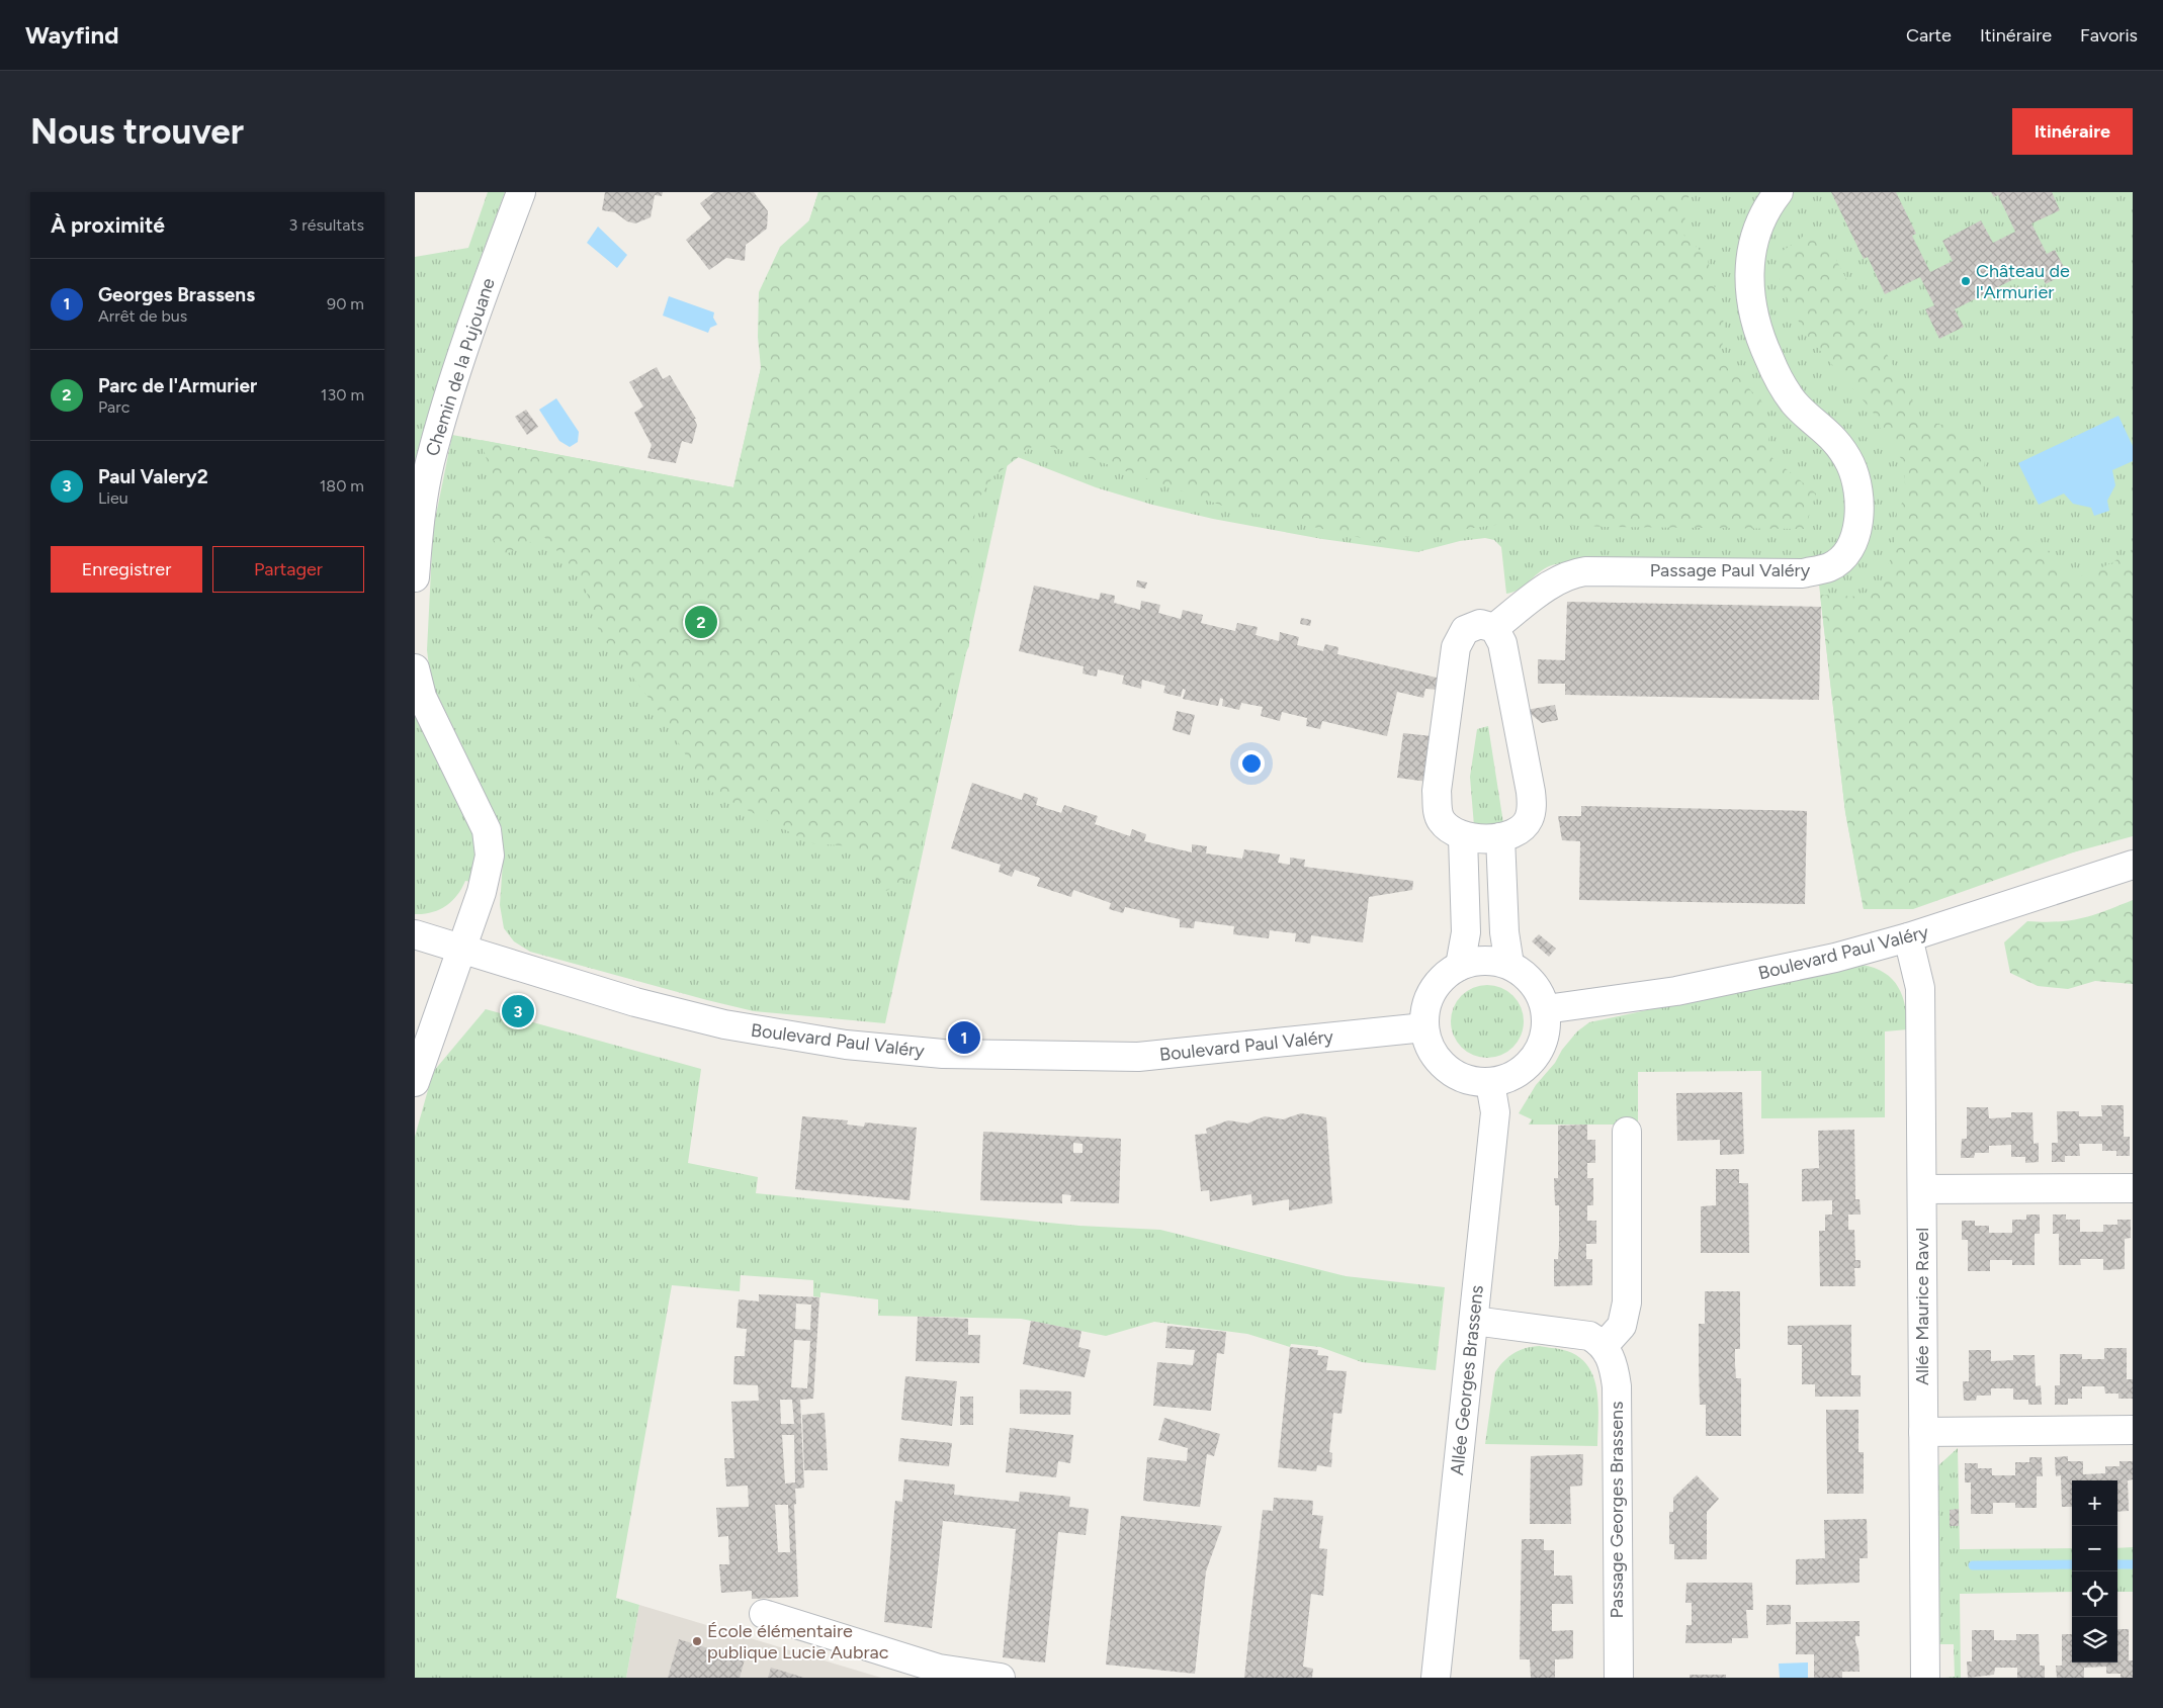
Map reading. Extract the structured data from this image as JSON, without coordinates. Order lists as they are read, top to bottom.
{
  "streets": {
    "street": [
      "Chemin de la Pujouane",
      "Passage Paul Valéry",
      "Boulevard Paul Valéry",
      "Allée Maurice Ravel",
      "Allée Georges Brassens",
      "Passage Georges Brassens"
    ]
  },
  "crossings": [
    ["Boulevard Paul Valéry", "Allée Maurice Ravel"],
    ["Boulevard Paul Valéry", "Allée Georges Brassens"]
  ],
  "places": ["Château de l'Armurier", "École élémentaire publique Lucie Aubrac"],
  "page": {
    "header": "Wayfind",
    "nav": ["Carte", "Itinéraire", "Favoris"],
    "buttons": [
      "Itinéraire",
      ["Enregistrer", "Partager"]
    ],
    "title": "Nous trouver",
    "heading": ["À proximité", "3 résultats"],
    "list": [
      {
        "mark": "1",
        "name": "Georges Brassens",
        "note": "Arrêt de bus",
        "value": "90 m"
      },
      {
        "mark": "2",
        "name": "Parc de l'Armurier",
        "note": "Parc",
        "value": "130 m"
      },
      {
        "mark": "3",
        "name": "Paul Valery2",
        "note": "Lieu",
        "value": "180 m"
      }
    ],
    "pins": ["2", "3", "1"],
    "map_buttons": ["+", "−"]
  }
}
